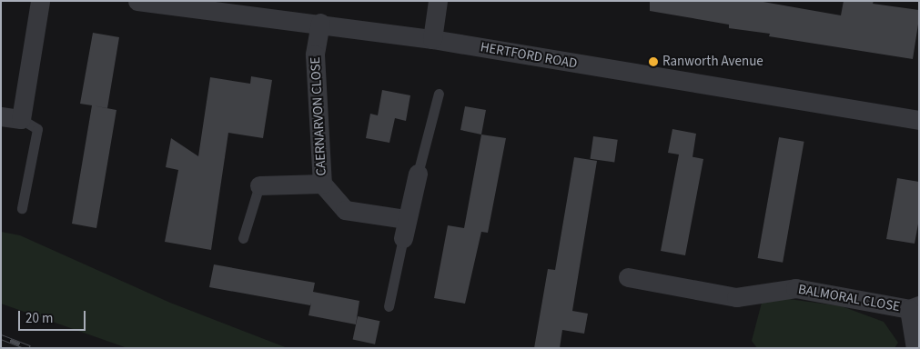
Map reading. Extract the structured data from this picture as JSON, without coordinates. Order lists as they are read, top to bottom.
{
  "streets": {
    "street": ["HERTFORD ROAD", "CAERNARVON CLOSE", "BALMORAL CLOSE"]
  },
  "crossings": [
    ["HERTFORD ROAD", "CAERNARVON CLOSE"]
  ],
  "places": ["Ranworth Avenue"],
  "scale_bar": "20 m"
}
